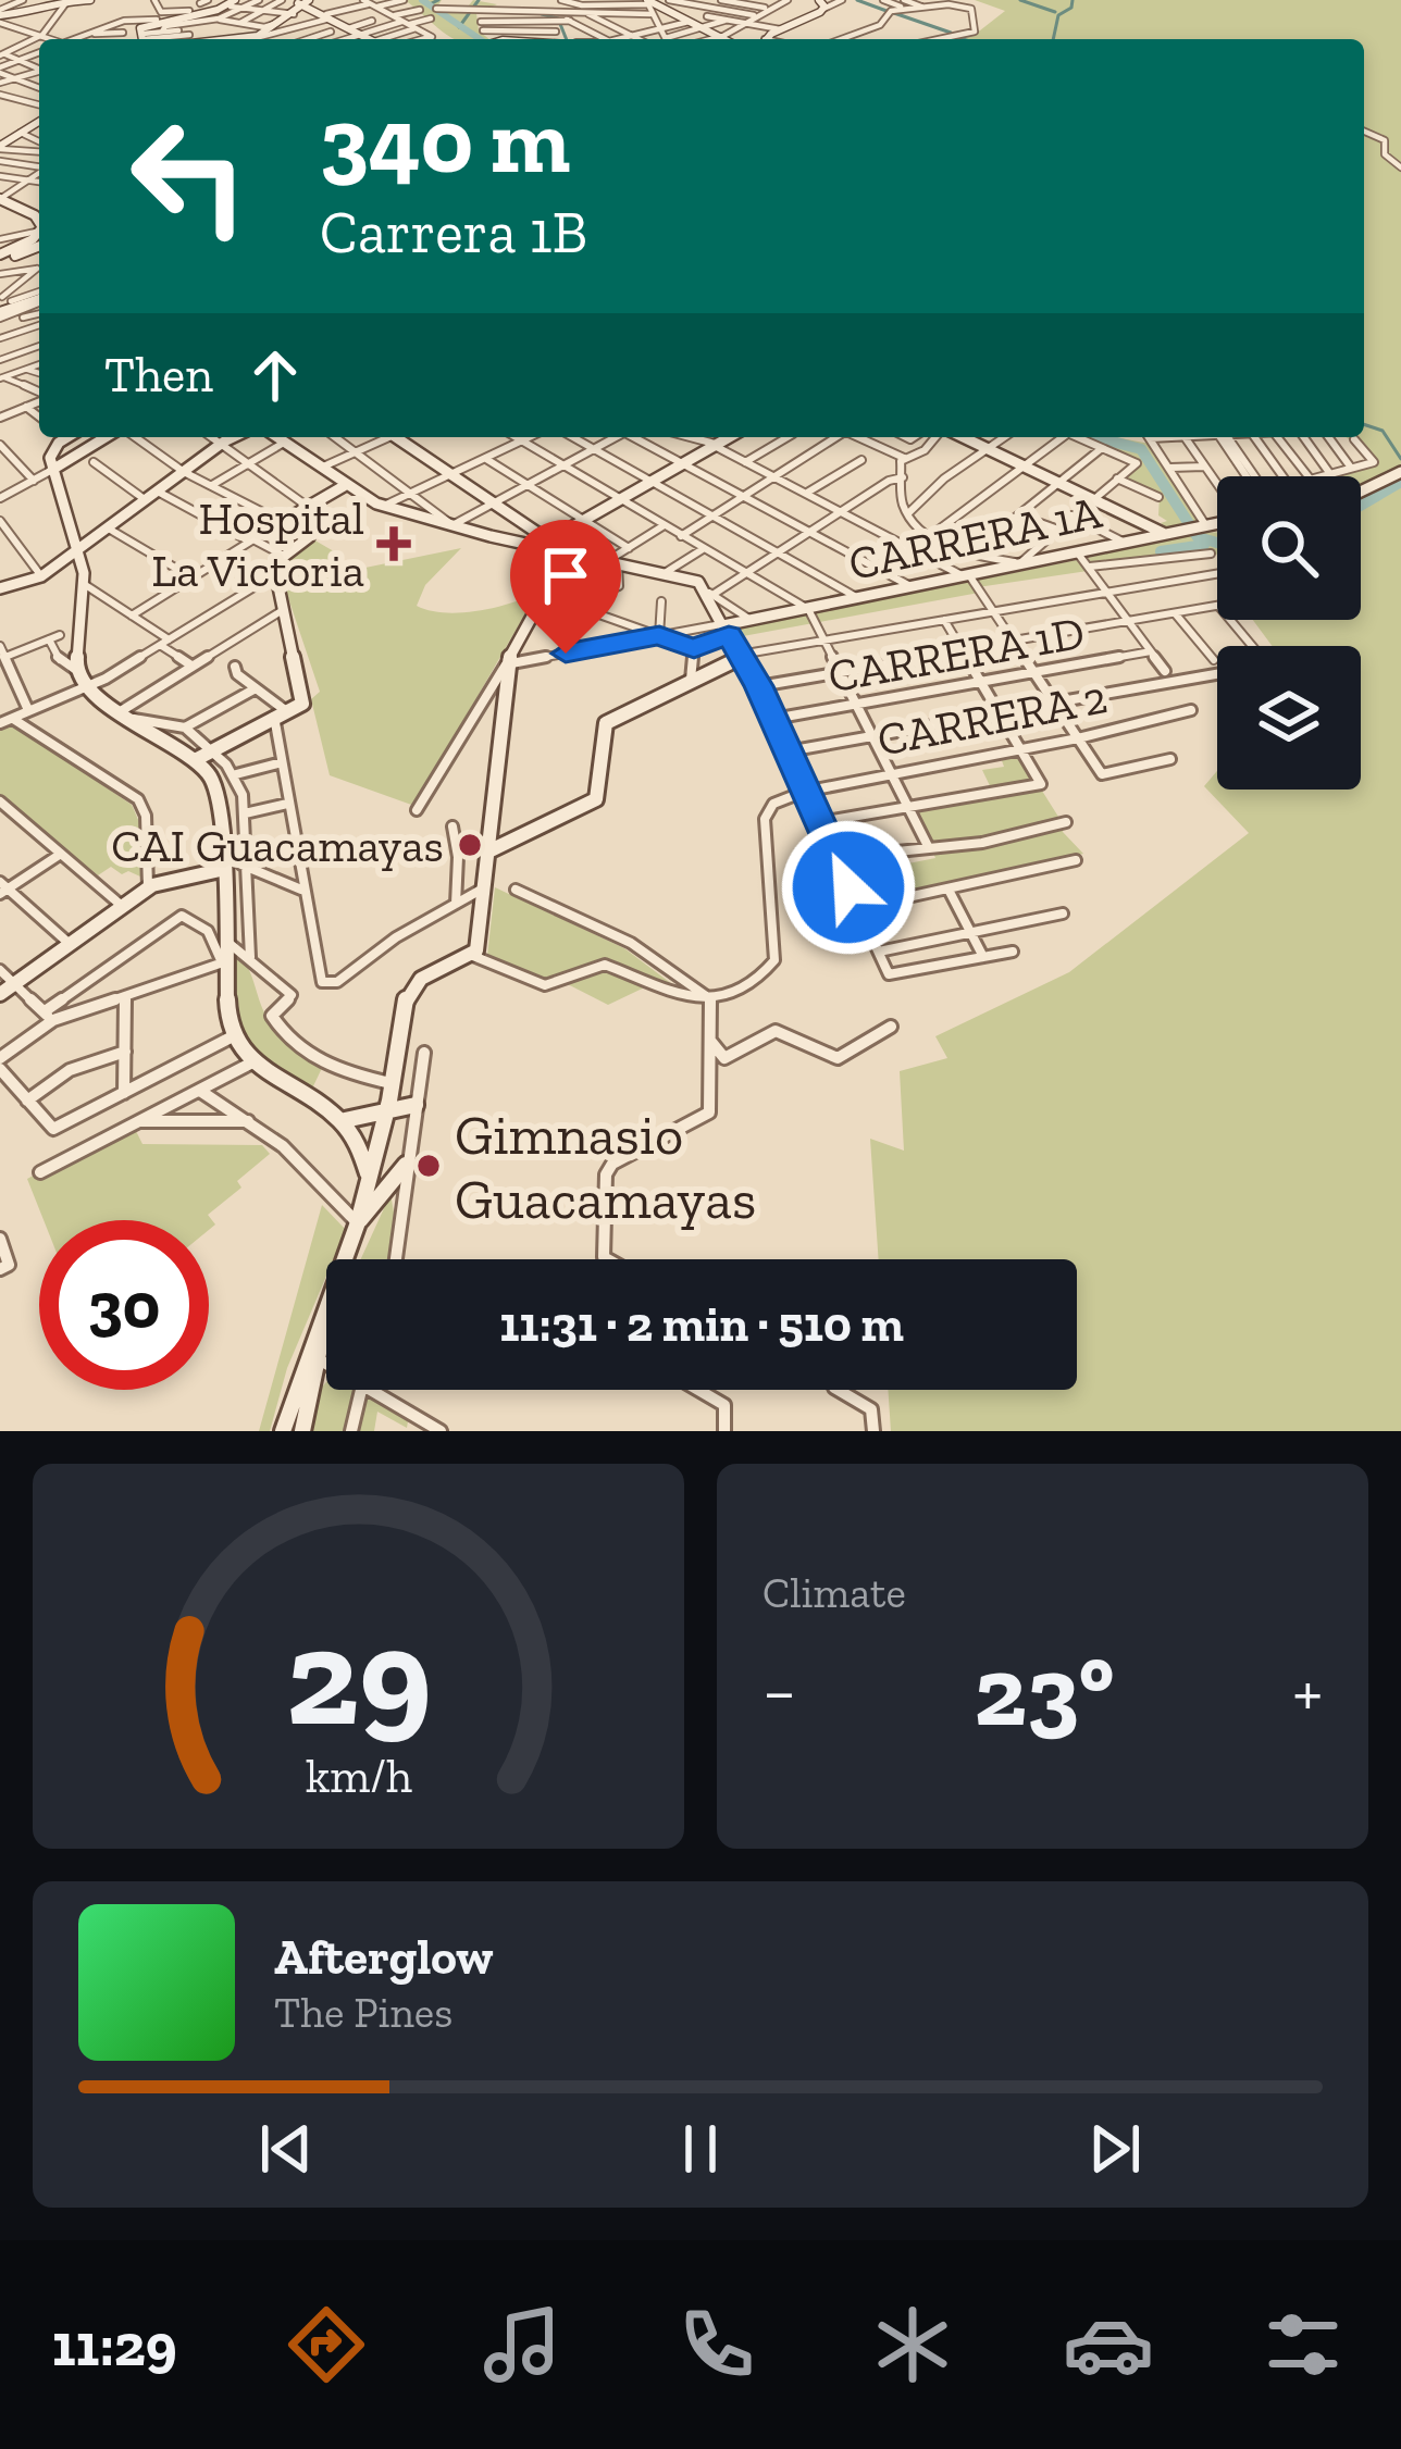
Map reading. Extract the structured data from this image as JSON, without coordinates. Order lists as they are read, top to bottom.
{
  "streets": {
    "street": ["CARRERA 1A", "CARRERA 1D", "CARRERA 2"]
  },
  "places": {
    "health": ["Hospital La Victoria"],
    "other": ["CAI Guacamayas", "Gimnasio Guacamayas"]
  },
  "page": {
    "turn": ["340 m", "Carrera 1B"],
    "then": "Then",
    "limit": "30",
    "trip": "11:31 · 2 min · 510 m",
    "tile": "Climate",
    "heat": ["−", "23°", "+"],
    "song": ["Afterglow", "The Pines"],
    "tabs": "11:29",
    "gauge": ["29", "km/h"]
  }
}
